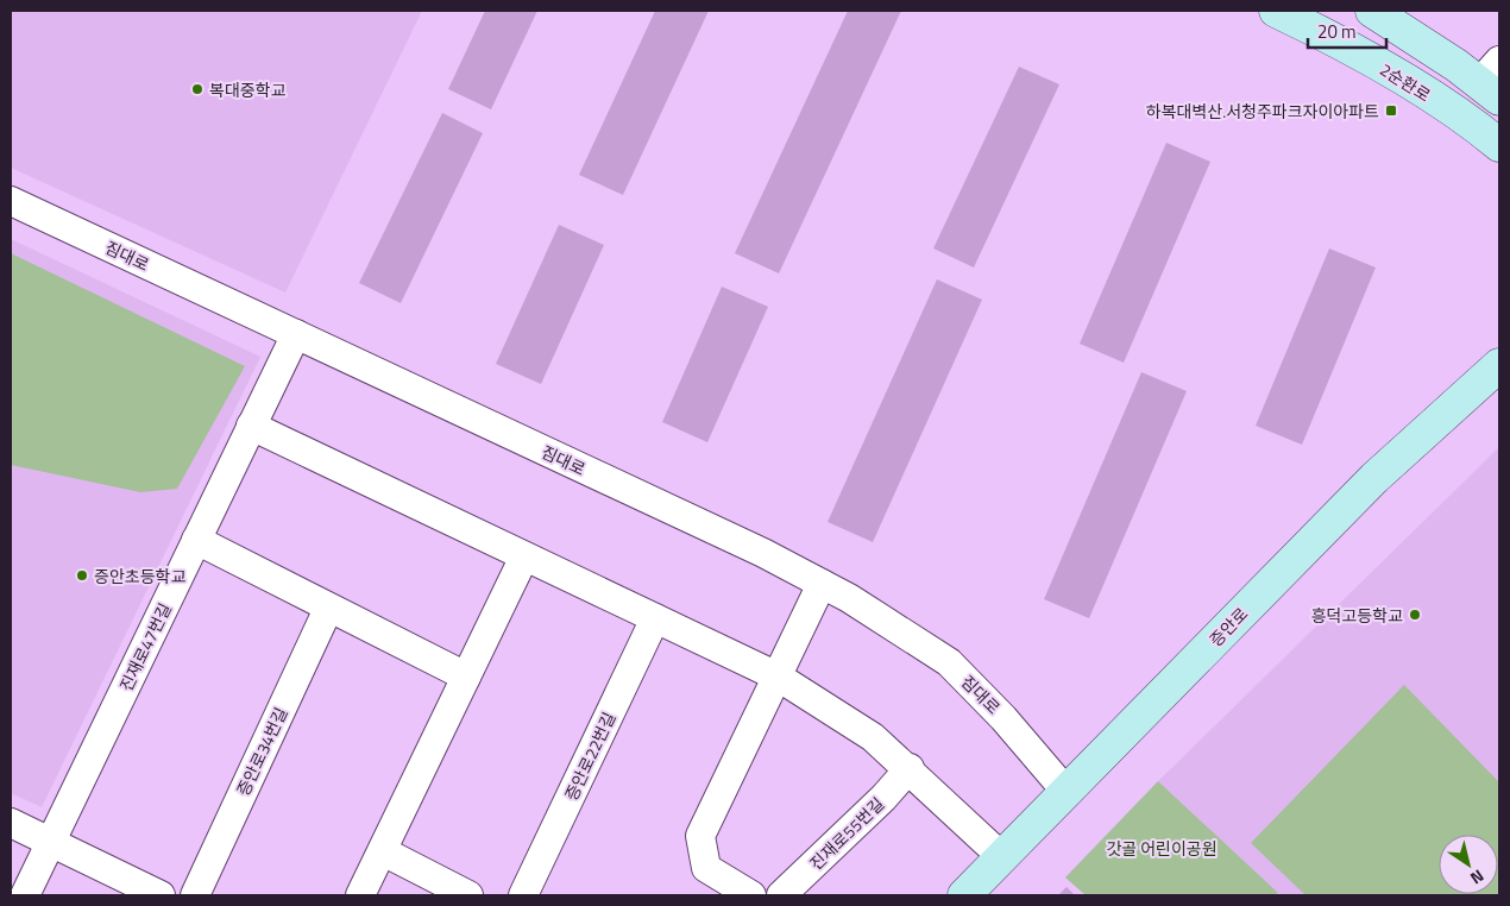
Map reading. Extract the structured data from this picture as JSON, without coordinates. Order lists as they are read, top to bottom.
{
  "streets": {
    "street": [
      "2순환로",
      "짐대로",
      "증안로",
      "진재로47번길",
      "증안로34번길",
      "증안로22번길",
      "진재로55번길"
    ]
  },
  "crossings": [
    ["짐대로", "증안로"],
    ["짐대로", "진재로47번길"]
  ],
  "parks": ["갓골 어린이공원"],
  "places": {
    "other": ["복대중학교", "증안초등학교", "흥덕고등학교"],
    "transit": ["하복대벽산.서청주파크자이아파트"]
  },
  "scale_bar": "20 m",
  "north": "bottom right"
}
